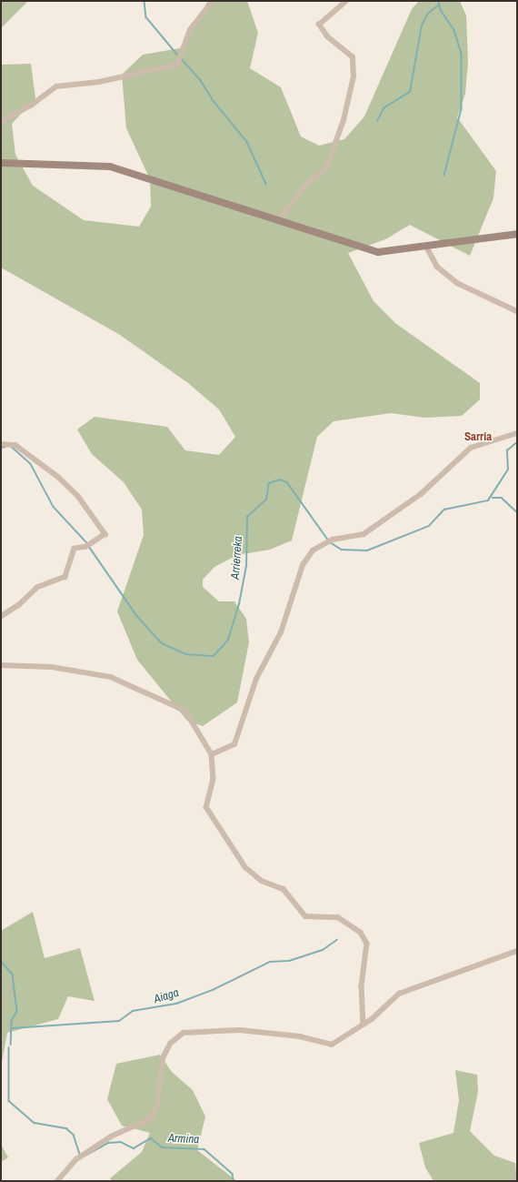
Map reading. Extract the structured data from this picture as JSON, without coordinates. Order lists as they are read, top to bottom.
{
  "districts": ["Sarria"],
  "water": ["Arrierreka", "Aiaga", "Armina"]
}
